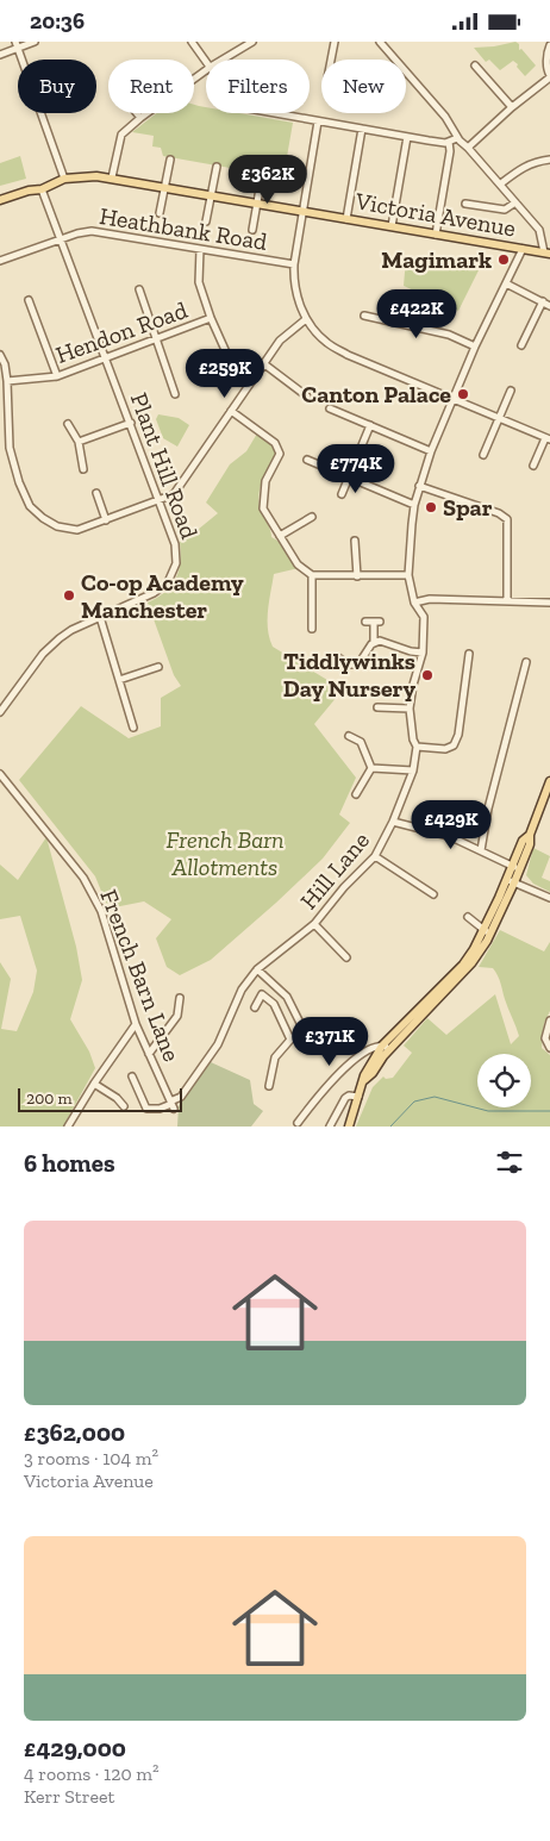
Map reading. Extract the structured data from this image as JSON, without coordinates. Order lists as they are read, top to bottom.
{
  "streets": {
    "main road": ["Victoria Avenue"],
    "street": [
      "Heathbank Road",
      "Hendon Road",
      "Plant Hill Road",
      "Hill Lane",
      "French Barn Lane"
    ]
  },
  "crossings": [
    ["Victoria Avenue", "Plant Hill Road"],
    ["Victoria Avenue", "Hill Lane"],
    ["Heathbank Road", "Plant Hill Road"],
    ["Hendon Road", "Plant Hill Road"],
    ["Hill Lane", "French Barn Lane"]
  ],
  "parks": ["French Barn Allotments"],
  "places": [
    "Magimark",
    "Canton Palace",
    "Spar",
    "Co-op Academy Manchester",
    "Tiddlywinks Day Nursery"
  ],
  "scale_bar": "200 m",
  "page": {
    "status": "20:36",
    "chip": [
      "Buy",
      "Rent",
      "Filters",
      "New"
    ],
    "price": [
      "£362K",
      "£422K",
      "£259K",
      "£774K",
      "£429K",
      "£371K"
    ],
    "scale": "200 m",
    "heading": "6 homes",
    "list": [
      {
        "name": "£362,000",
        "note": "3 rooms · 104 m² · Victoria Avenue"
      },
      {
        "name": "£429,000",
        "note": "4 rooms · 120 m² · Kerr Street"
      }
    ]
  }
}
